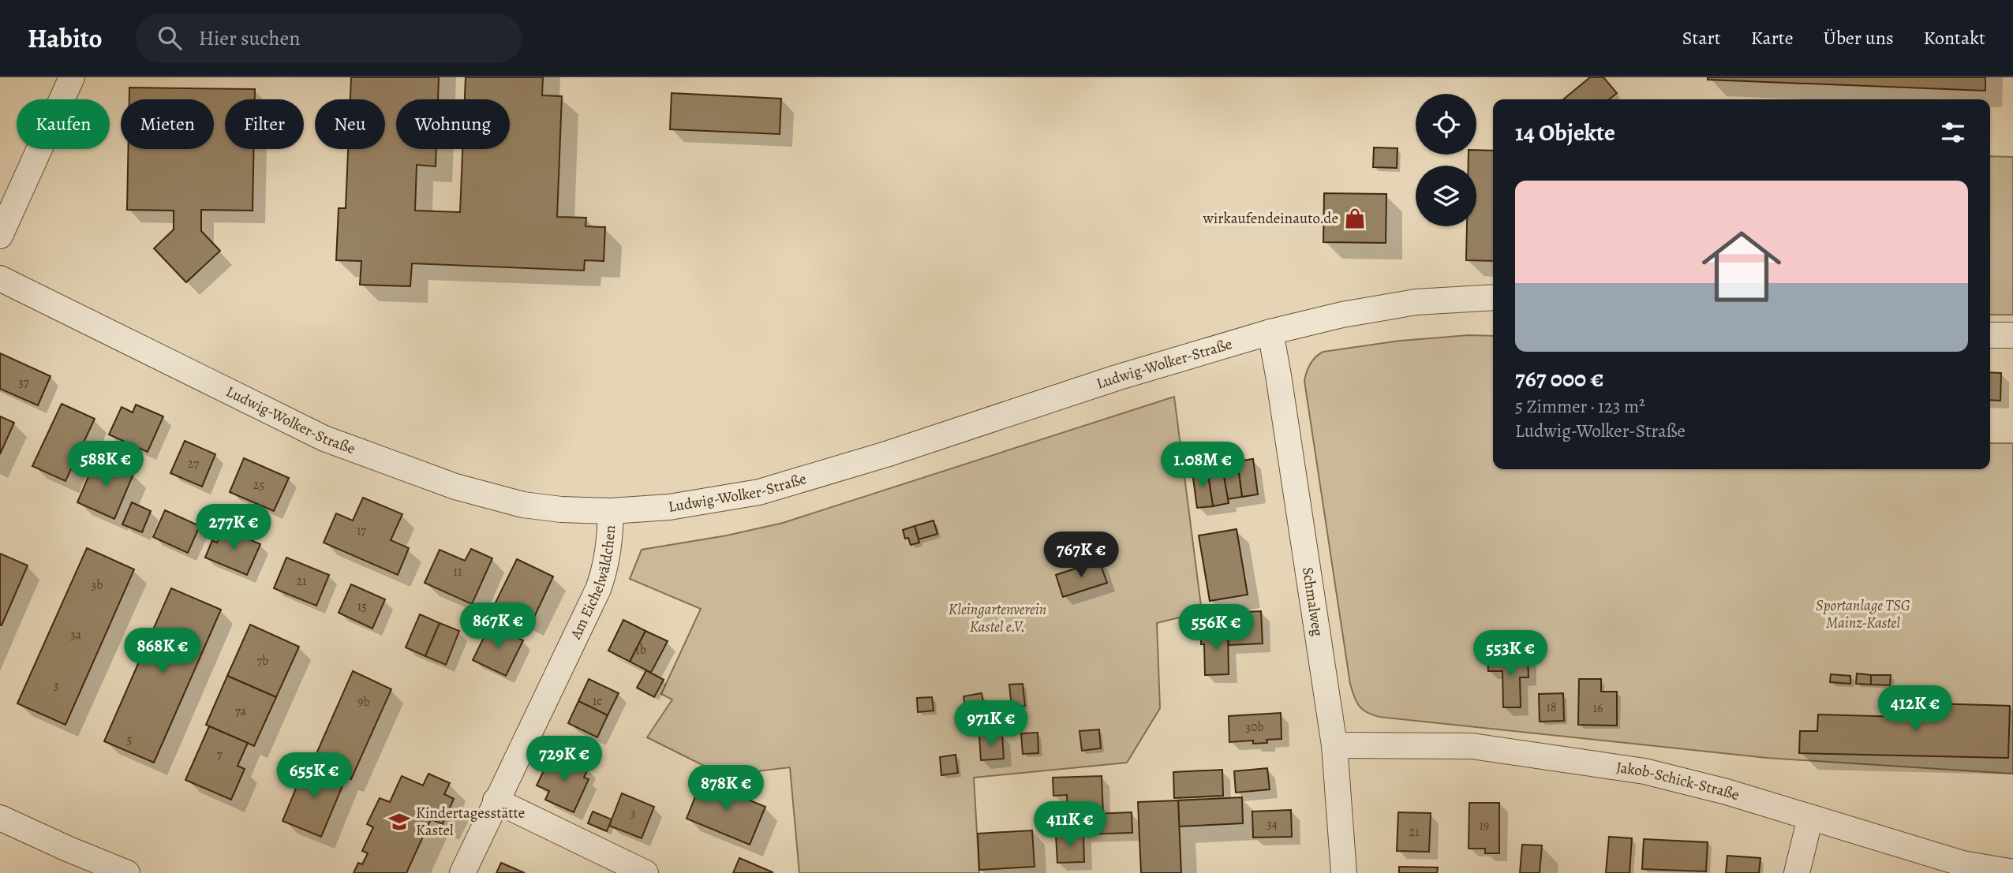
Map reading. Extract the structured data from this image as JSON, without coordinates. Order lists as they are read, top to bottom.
{
  "streets": {
    "street": [
      "Ludwig-Wolker-Straße",
      "Am Eichelwäldchen",
      "Schmalweg",
      "Jakob-Schick-Straße"
    ]
  },
  "crossings": [
    ["Ludwig-Wolker-Straße", "Am Eichelwäldchen"],
    ["Ludwig-Wolker-Straße", "Schmalweg"],
    ["Schmalweg", "Jakob-Schick-Straße"]
  ],
  "parks": ["Sportanlage TSG Mainz-Kastel", "Kleingartenverein Kastel e.V."],
  "places": {
    "shop": ["wirkaufendeinauto.de"],
    "school or university": ["Kindertagesstätte Kastel"]
  },
  "house_numbers": [
    "37",
    "27",
    "25",
    "17",
    "11",
    "21",
    "3b",
    "15",
    "3a",
    "1b",
    "7b",
    "3",
    "1c",
    "9b",
    "18",
    "16",
    "7a",
    "30b",
    "5",
    "7",
    "3",
    "34",
    "19",
    "21"
  ],
  "page": {
    "header": "Habito",
    "search": "Hier suchen",
    "nav": [
      "Start",
      "Karte",
      "Über uns",
      "Kontakt"
    ],
    "chip": [
      "Kaufen",
      "Mieten",
      "Filter",
      "Neu",
      "Wohnung"
    ],
    "heading": "14 Objekte",
    "list": [
      {
        "name": "767 000 €",
        "note": "5 Zimmer · 123 m² · Ludwig-Wolker-Straße"
      }
    ],
    "price": [
      "588K €",
      "1.08M €",
      "277K €",
      "767K €",
      "867K €",
      "556K €",
      "868K €",
      "553K €",
      "412K €",
      "971K €",
      "729K €",
      "655K €",
      "878K €",
      "411K €"
    ]
  }
}
